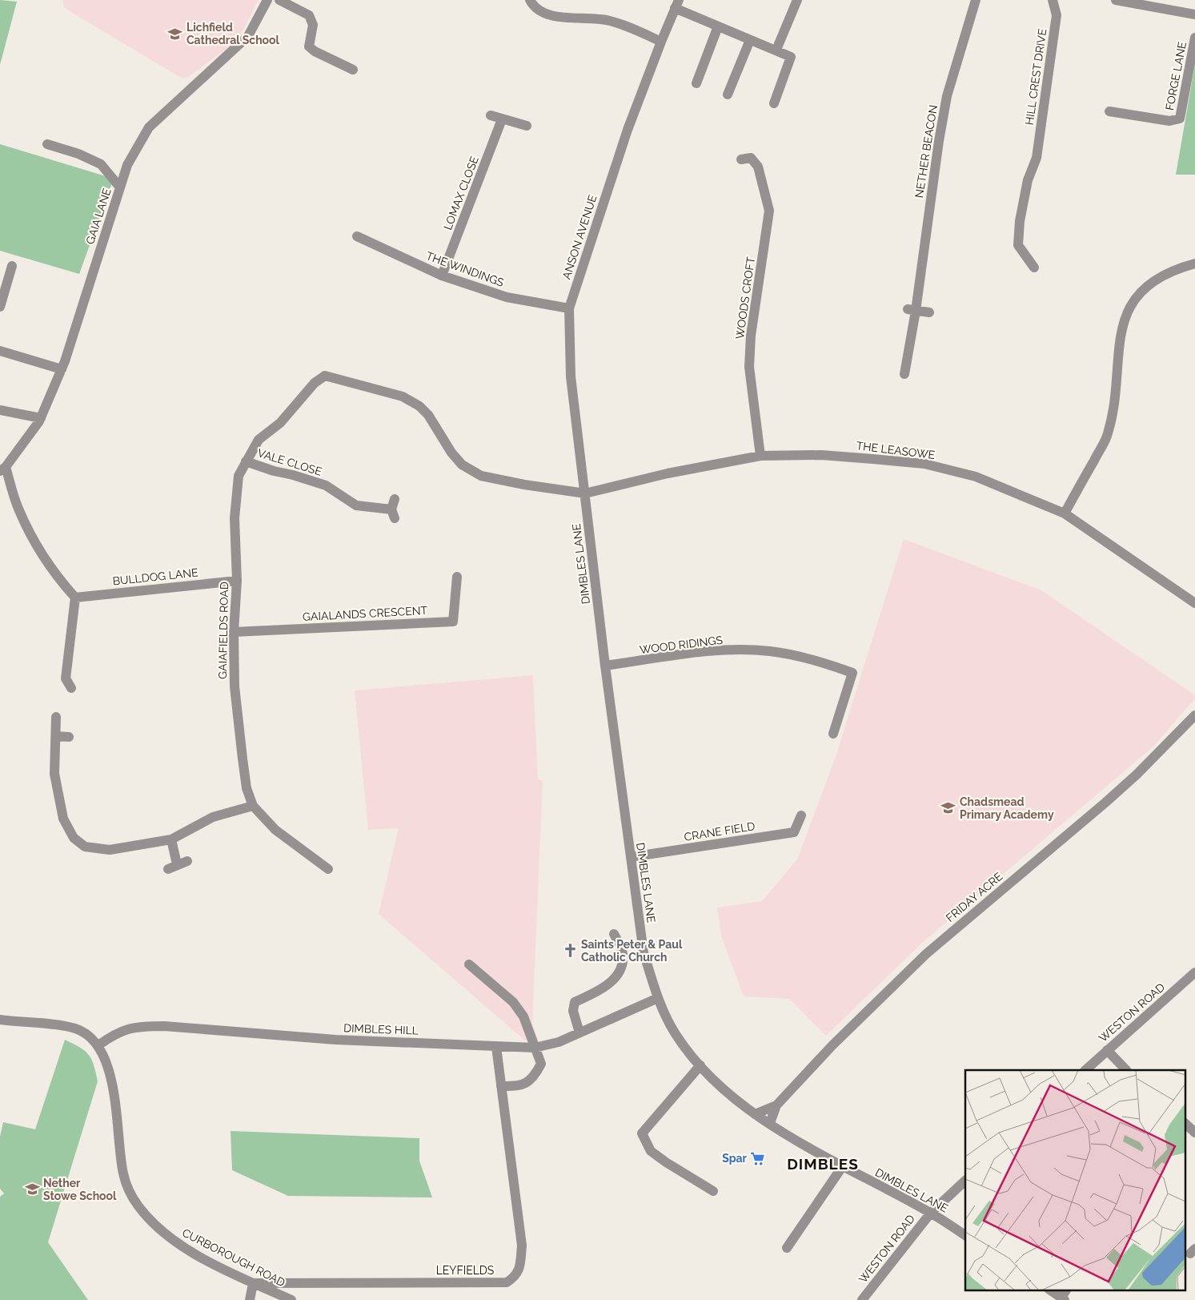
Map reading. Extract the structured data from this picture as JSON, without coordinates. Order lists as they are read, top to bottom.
{
  "streets": {
    "street": [
      "FORGE LANE",
      "HILL CREST DRIVE",
      "NETHER BEACON",
      "LOMAX CLOSE",
      "GAIA LANE",
      "ANSON AVENUE",
      "THE WINDINGS",
      "WOODS CROFT",
      "THE LEASOWE",
      "VALE CLOSE",
      "DIMBLES LANE",
      "BULLDOG LANE",
      "GAIALANDS CRESCENT",
      "GAIAFIELDS ROAD",
      "WOOD RIDINGS",
      "CRANE FIELD",
      "FRIDAY ACRE",
      "WESTON ROAD",
      "DIMBLES HILL",
      "CURBOROUGH ROAD",
      "LEYFIELDS"
    ]
  },
  "crossings": [
    ["LOMAX CLOSE", "THE WINDINGS"],
    ["ANSON AVENUE", "THE WINDINGS"],
    ["ANSON AVENUE", "THE LEASOWE"],
    ["ANSON AVENUE", "DIMBLES LANE"],
    ["ANSON AVENUE", "GAIAFIELDS ROAD"],
    ["WOODS CROFT", "THE LEASOWE"],
    ["THE LEASOWE", "DIMBLES LANE"],
    ["THE LEASOWE", "GAIAFIELDS ROAD"],
    ["VALE CLOSE", "GAIAFIELDS ROAD"],
    ["DIMBLES LANE", "GAIAFIELDS ROAD"],
    ["DIMBLES LANE", "WOOD RIDINGS"],
    ["DIMBLES LANE", "CRANE FIELD"],
    ["DIMBLES LANE", "FRIDAY ACRE"],
    ["DIMBLES LANE", "WESTON ROAD"],
    ["DIMBLES LANE", "DIMBLES HILL"],
    ["BULLDOG LANE", "GAIAFIELDS ROAD"],
    ["GAIALANDS CRESCENT", "GAIAFIELDS ROAD"],
    ["DIMBLES HILL", "CURBOROUGH ROAD"],
    ["DIMBLES HILL", "LEYFIELDS"],
    ["CURBOROUGH ROAD", "LEYFIELDS"]
  ],
  "districts": ["DIMBLES"],
  "places": {
    "school or university": ["Lichfield Cathedral School", "Chadsmead Primary Academy", "Nether Stowe School"],
    "church": ["Saints Peter & Paul Catholic Church"],
    "supermarket": ["Spar"]
  }
}
